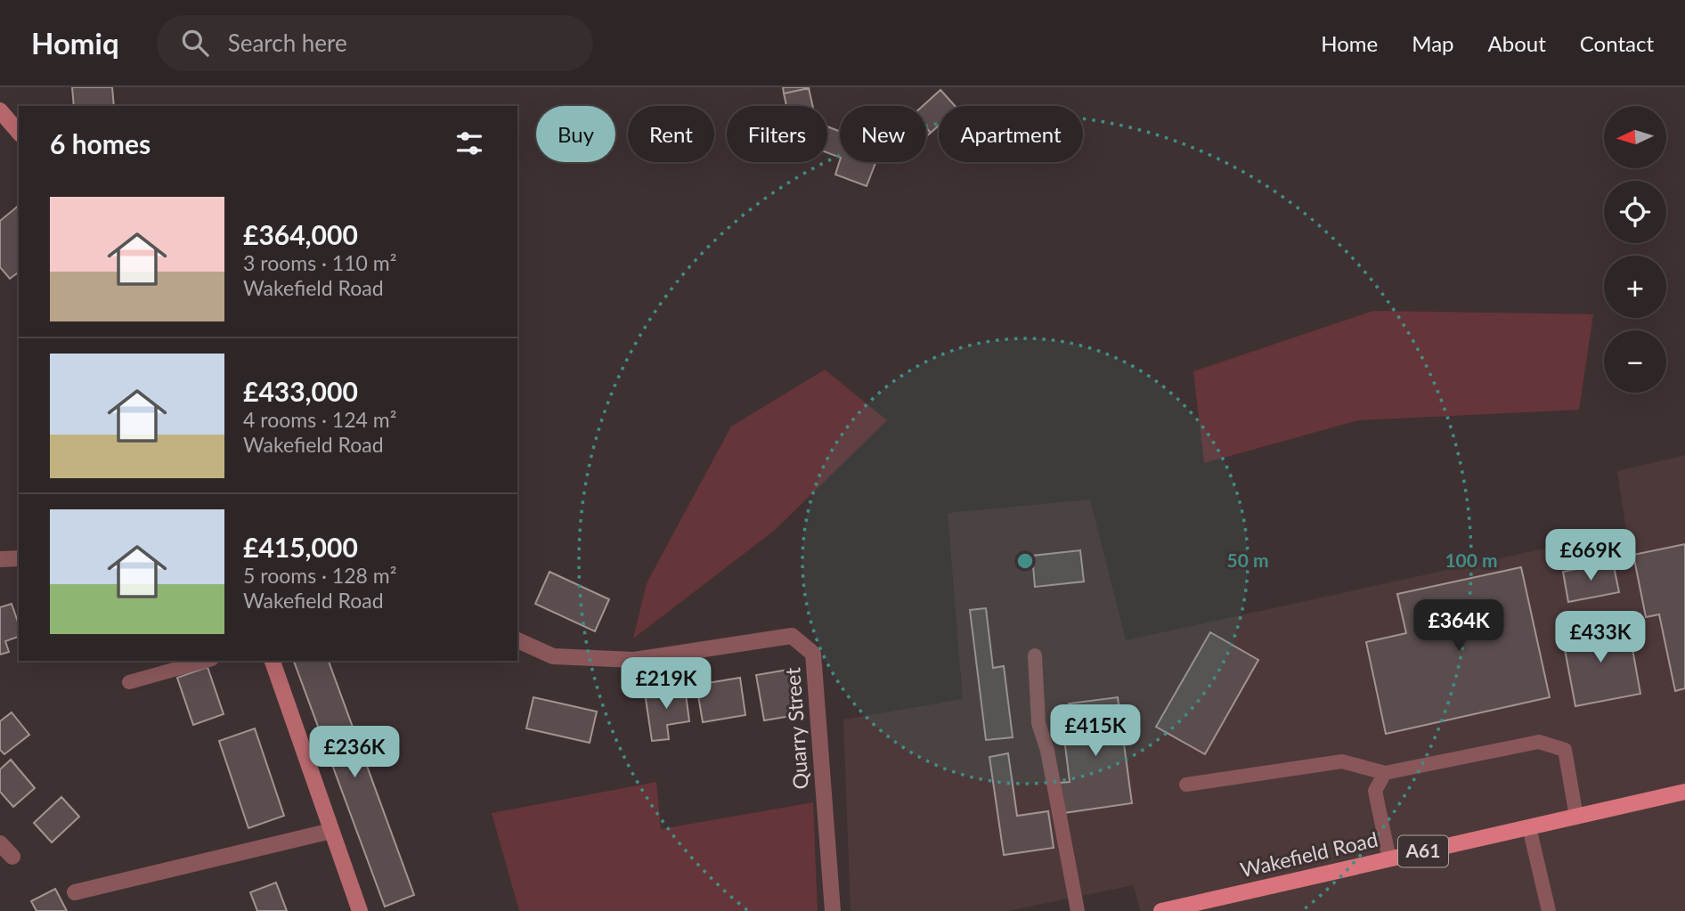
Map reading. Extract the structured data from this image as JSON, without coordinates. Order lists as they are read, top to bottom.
{
  "streets": {
    "main road": ["A61", "Wakefield Road"],
    "street": ["Quarry Street"]
  },
  "north": "left",
  "page": {
    "header": "Homiq",
    "search": "Search here",
    "nav": [
      "Home",
      "Map",
      "About",
      "Contact"
    ],
    "map_buttons": ["+", "−"],
    "chip": [
      "Buy",
      "Rent",
      "Filters",
      "New",
      "Apartment"
    ],
    "heading": "6 homes",
    "list": [
      {
        "name": "£364,000",
        "note": "3 rooms · 110 m² · Wakefield Road"
      },
      {
        "name": "£433,000",
        "note": "4 rooms · 124 m² · Wakefield Road"
      },
      {
        "name": "£415,000",
        "note": "5 rooms · 128 m² · Wakefield Road"
      }
    ],
    "price": [
      "£669K",
      "£364K",
      "£433K",
      "£219K",
      "£415K",
      "£236K"
    ]
  },
  "rings": ["50 m", "100 m"]
}
